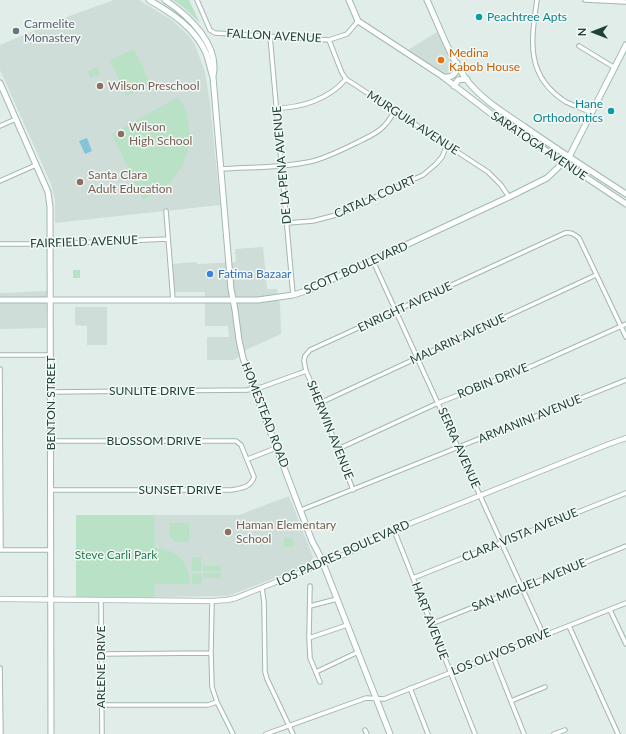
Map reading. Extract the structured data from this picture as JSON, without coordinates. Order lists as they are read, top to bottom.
{
  "streets": {
    "main road": [
      "SARATOGA AVENUE",
      "SCOTT BOULEVARD",
      "BENTON STREET",
      "HOMESTEAD ROAD"
    ],
    "street": [
      "FALLON AVENUE",
      "MURGUIA AVENUE",
      "DE LA PENA AVENUE",
      "CATALA COURT",
      "FAIRFIELD AVENUE",
      "ENRIGHT AVENUE",
      "MALARIN AVENUE",
      "ROBIN DRIVE",
      "SUNLITE DRIVE",
      "ARMANINI AVENUE",
      "SHERWIN AVENUE",
      "BLOSSOM DRIVE",
      "SERRA AVENUE",
      "SUNSET DRIVE",
      "CLARA VISTA AVENUE",
      "LOS PADRES BOULEVARD",
      "SAN MIGUEL AVENUE",
      "HART AVENUE",
      "LOS OLIVOS DRIVE",
      "ARLENE DRIVE"
    ]
  },
  "crossings": [
    ["FALLON AVENUE", "SARATOGA AVENUE"],
    ["FALLON AVENUE", "DE LA PENA AVENUE"],
    ["MURGUIA AVENUE", "CATALA COURT"],
    ["MURGUIA AVENUE", "SCOTT BOULEVARD"],
    ["SARATOGA AVENUE", "SCOTT BOULEVARD"],
    ["DE LA PENA AVENUE", "CATALA COURT"],
    ["DE LA PENA AVENUE", "SCOTT BOULEVARD"],
    ["FAIRFIELD AVENUE", "BENTON STREET"],
    ["SCOTT BOULEVARD", "BENTON STREET"],
    ["SCOTT BOULEVARD", "HOMESTEAD ROAD"],
    ["SCOTT BOULEVARD", "SERRA AVENUE"],
    ["ENRIGHT AVENUE", "MALARIN AVENUE"],
    ["ENRIGHT AVENUE", "SHERWIN AVENUE"],
    ["ENRIGHT AVENUE", "SERRA AVENUE"],
    ["MALARIN AVENUE", "SHERWIN AVENUE"],
    ["MALARIN AVENUE", "SERRA AVENUE"],
    ["ROBIN DRIVE", "SHERWIN AVENUE"],
    ["ROBIN DRIVE", "SERRA AVENUE"],
    ["SUNLITE DRIVE", "BENTON STREET"],
    ["SUNLITE DRIVE", "HOMESTEAD ROAD"],
    ["BENTON STREET", "BLOSSOM DRIVE"],
    ["BENTON STREET", "SUNSET DRIVE"],
    ["BENTON STREET", "LOS PADRES BOULEVARD"],
    ["HOMESTEAD ROAD", "ARMANINI AVENUE"],
    ["HOMESTEAD ROAD", "LOS PADRES BOULEVARD"],
    ["HOMESTEAD ROAD", "LOS OLIVOS DRIVE"],
    ["ARMANINI AVENUE", "SHERWIN AVENUE"],
    ["ARMANINI AVENUE", "SERRA AVENUE"],
    ["BLOSSOM DRIVE", "SUNSET DRIVE"],
    ["SERRA AVENUE", "CLARA VISTA AVENUE"],
    ["SERRA AVENUE", "LOS PADRES BOULEVARD"],
    ["SERRA AVENUE", "SAN MIGUEL AVENUE"],
    ["SERRA AVENUE", "LOS OLIVOS DRIVE"],
    ["CLARA VISTA AVENUE", "HART AVENUE"],
    ["LOS PADRES BOULEVARD", "HART AVENUE"],
    ["LOS PADRES BOULEVARD", "ARLENE DRIVE"],
    ["SAN MIGUEL AVENUE", "HART AVENUE"],
    ["HART AVENUE", "LOS OLIVOS DRIVE"]
  ],
  "parks": ["Steve Carli Park"],
  "places": [
    "Peachtree Apts",
    "Carmelite Monastery",
    "Medina Kabob House",
    "Wilson Preschool",
    "Hane Orthodontics",
    "Wilson High School",
    "Santa Clara Adult Education",
    "Fatima Bazaar",
    "Haman Elementary School"
  ],
  "north": "left"
}
